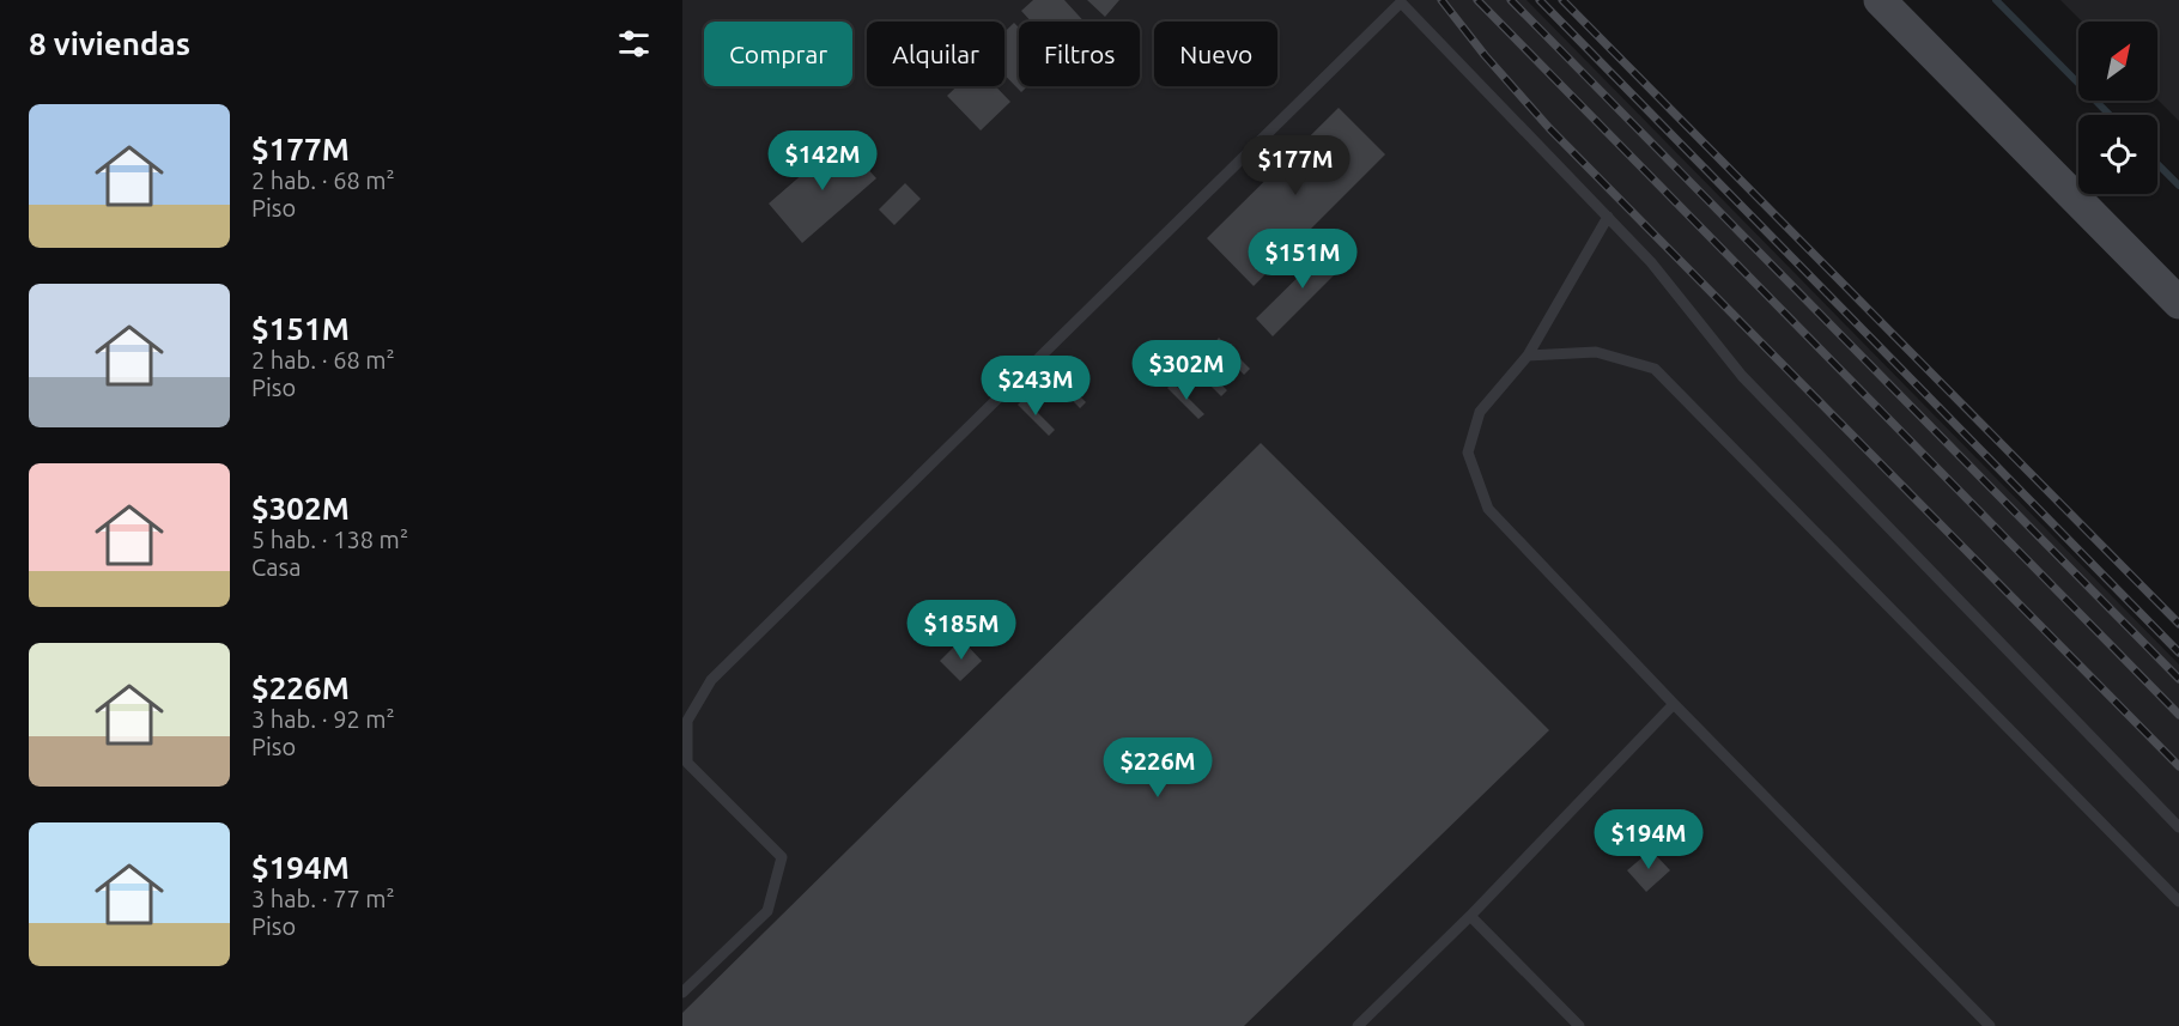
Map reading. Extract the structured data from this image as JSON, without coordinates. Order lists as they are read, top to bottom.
{
  "north": "top right",
  "page": {
    "heading": "8 viviendas",
    "chip": [
      "Comprar",
      "Alquilar",
      "Filtros",
      "Nuevo"
    ],
    "list": [
      {
        "name": "$177M",
        "note": "2 hab. · 68 m² · Piso"
      },
      {
        "name": "$151M",
        "note": "2 hab. · 68 m² · Piso"
      },
      {
        "name": "$302M",
        "note": "5 hab. · 138 m² · Casa"
      },
      {
        "name": "$226M",
        "note": "3 hab. · 92 m² · Piso"
      },
      {
        "name": "$194M",
        "note": "3 hab. · 77 m² · Piso"
      }
    ],
    "price": [
      "$142M",
      "$177M",
      "$151M",
      "$302M",
      "$243M",
      "$185M",
      "$226M",
      "$194M"
    ]
  }
}
